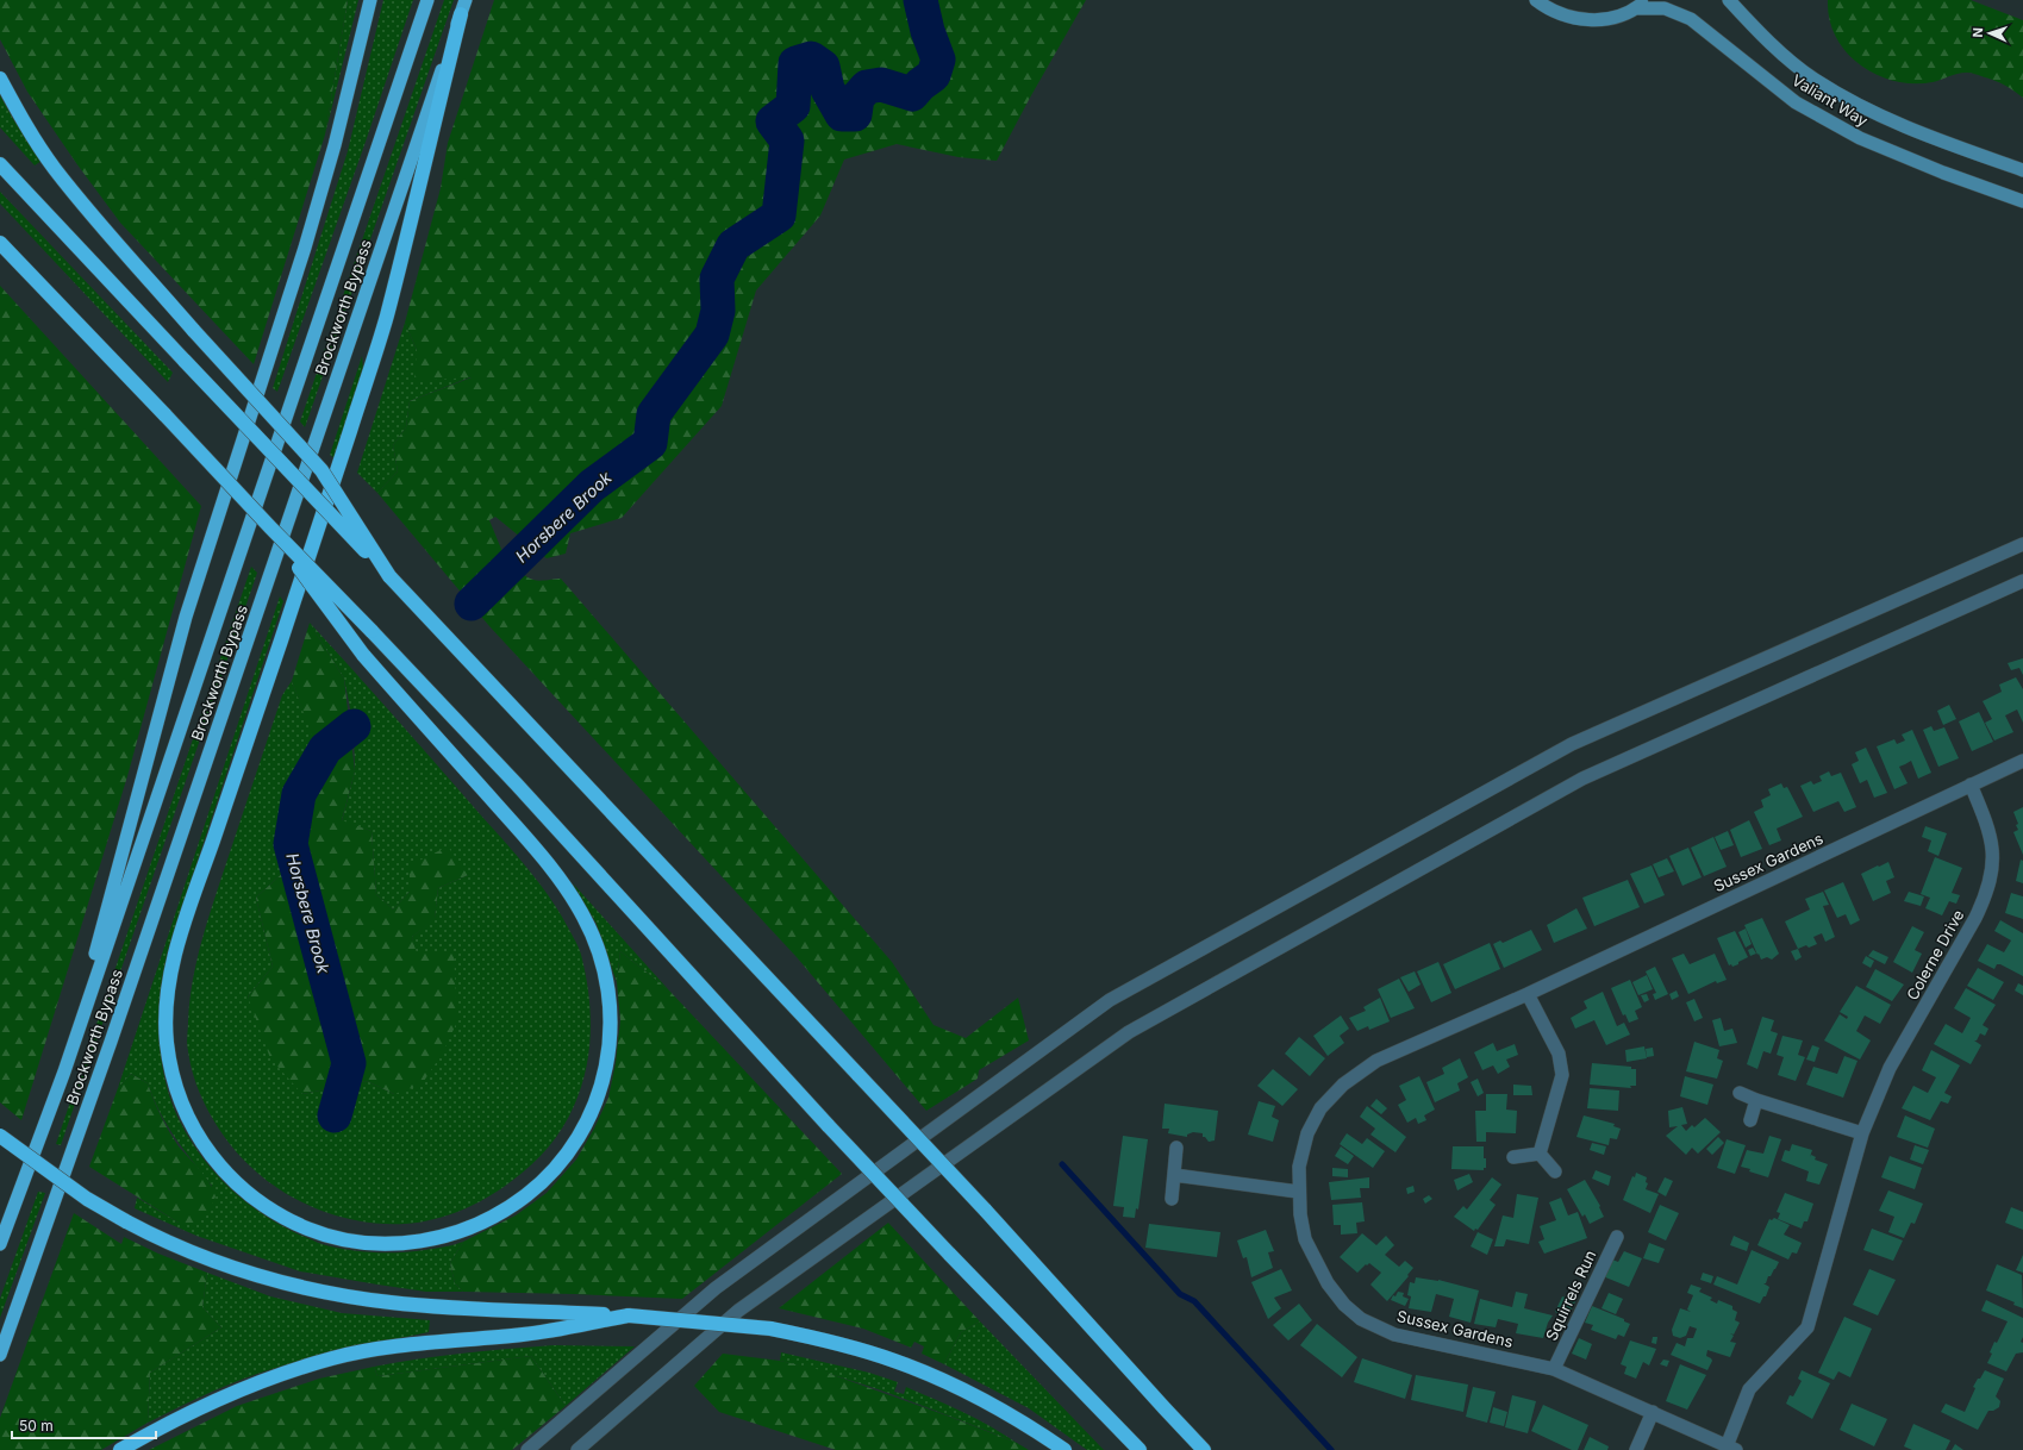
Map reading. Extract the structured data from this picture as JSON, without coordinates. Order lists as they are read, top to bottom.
{
  "streets": {
    "highway": ["Brockworth Bypass"],
    "main road": ["Valiant Way"],
    "street": ["Sussex Gardens", "Colerne Drive", "Squirrels Run"]
  },
  "crossings": [
    ["Sussex Gardens", "Colerne Drive"],
    ["Sussex Gardens", "Squirrels Run"]
  ],
  "water": ["Horsbere Brook"],
  "scale_bar": "50 m",
  "north": "left"
}
